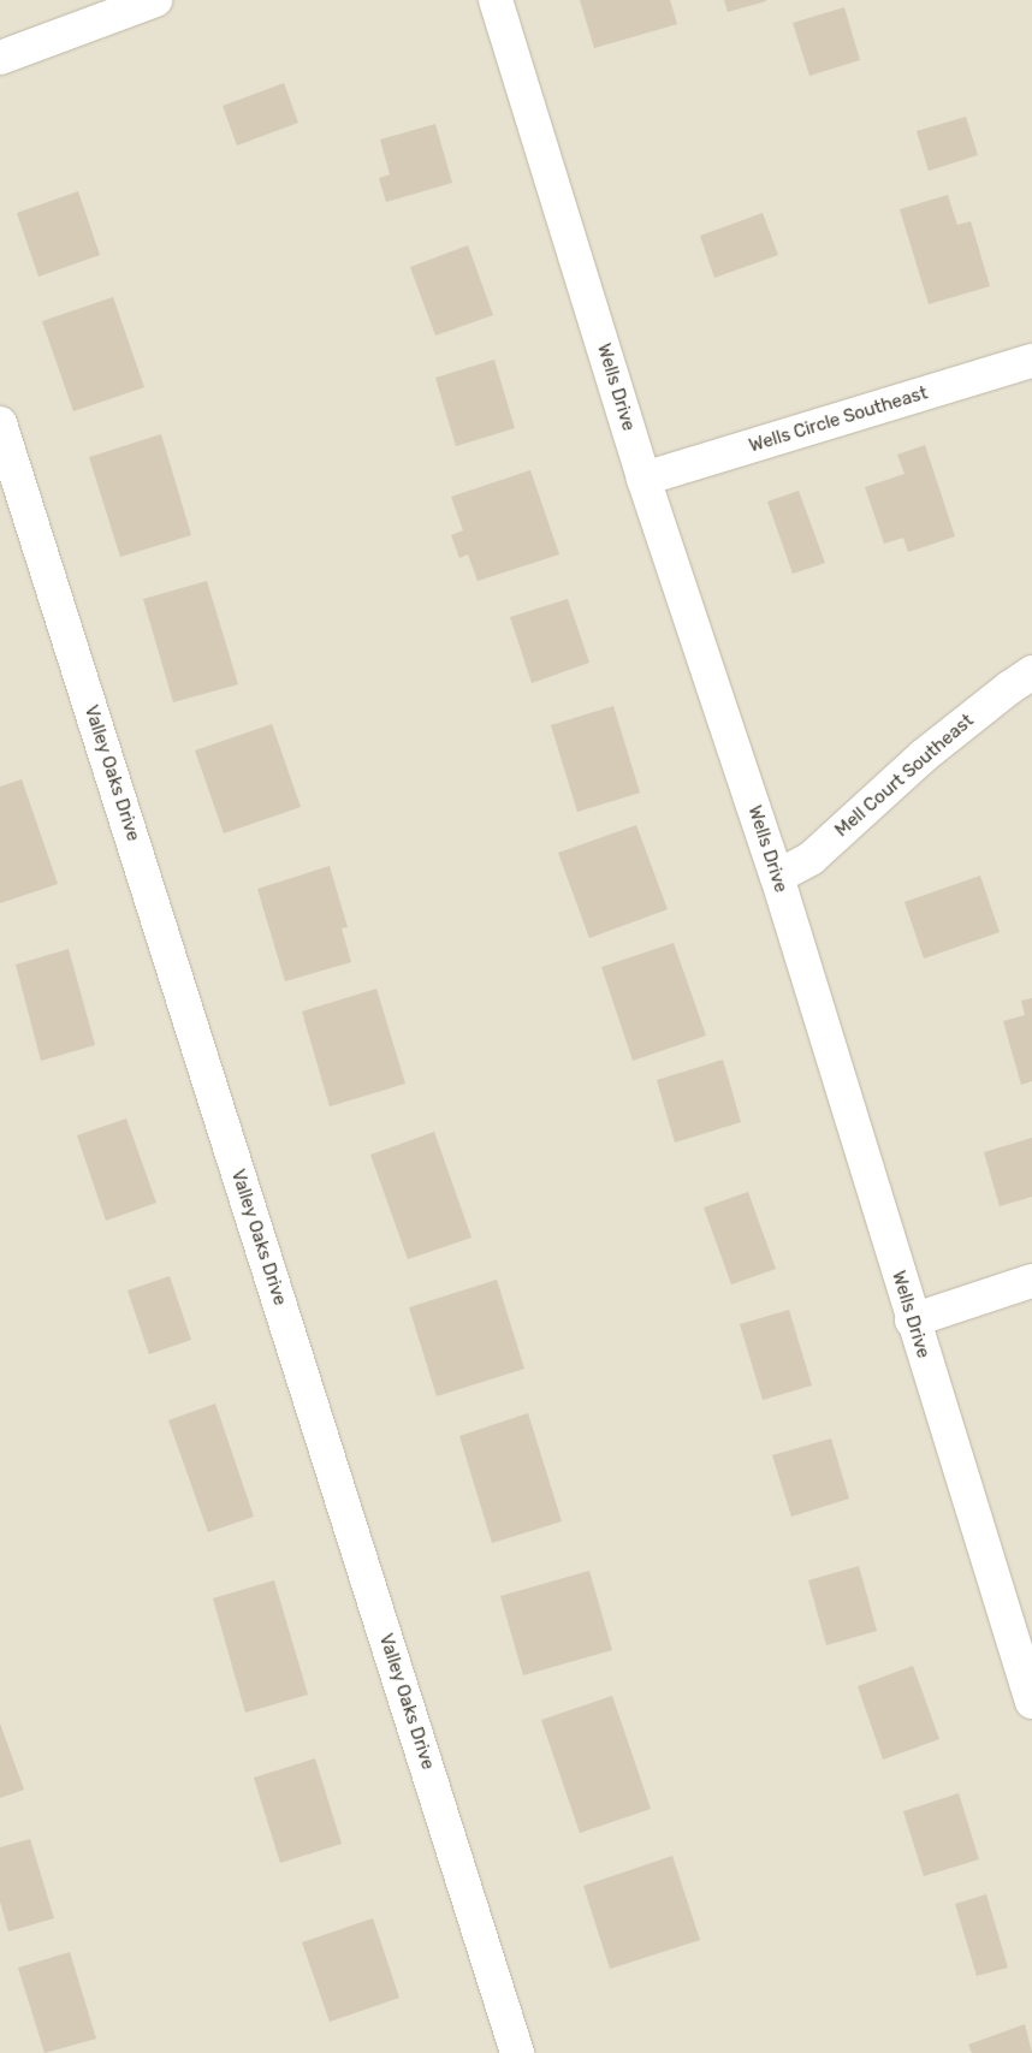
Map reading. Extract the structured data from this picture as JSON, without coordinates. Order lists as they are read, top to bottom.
{
  "streets": {
    "street": [
      "Wells Drive",
      "Wells Circle Southeast",
      "Valley Oaks Drive",
      "Mell Court Southeast"
    ]
  },
  "crossings": [
    ["Wells Drive", "Wells Circle Southeast"],
    ["Wells Drive", "Mell Court Southeast"]
  ]
}
